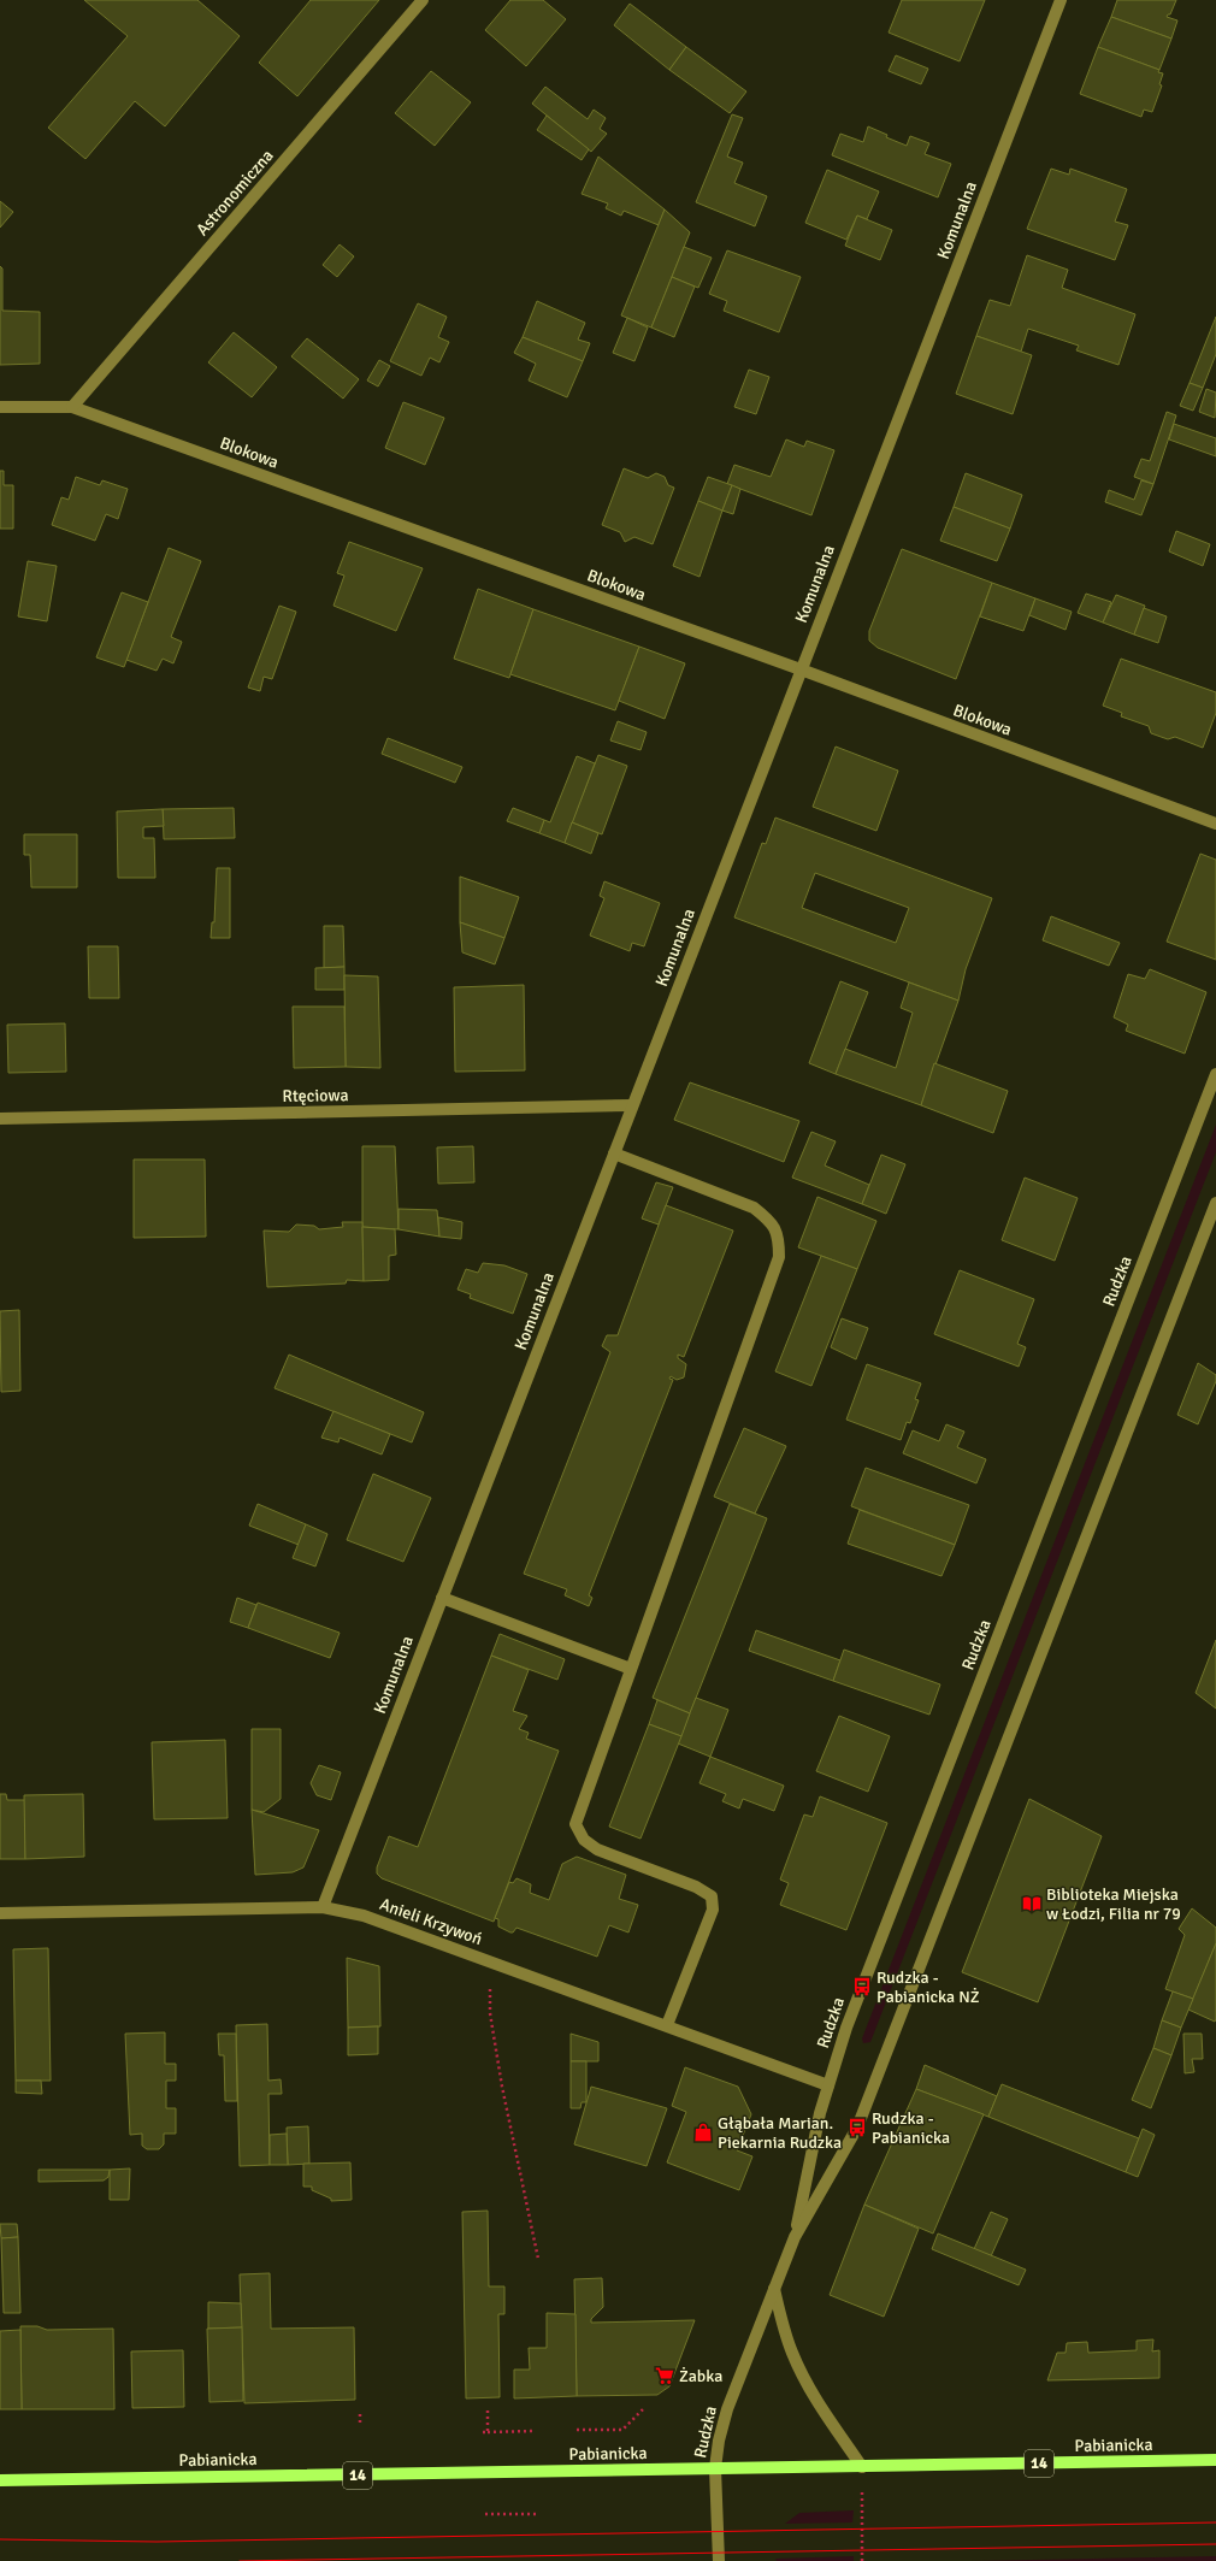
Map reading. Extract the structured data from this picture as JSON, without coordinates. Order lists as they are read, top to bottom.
{
  "streets": {
    "main road": ["Pabianicka", "14"],
    "street": [
      "Astronomiczna",
      "Komunalna",
      "Blokowa",
      "Rtęciowa",
      "Rudzka",
      "Anieli Krzywoń"
    ]
  },
  "crossings": [
    ["Astronomiczna", "Blokowa"],
    ["Komunalna", "Blokowa"],
    ["Komunalna", "Rtęciowa"],
    ["Komunalna", "Anieli Krzywoń"],
    ["Rudzka", "Anieli Krzywoń"],
    ["Rudzka", "Pabianicka"]
  ],
  "places": {
    "library": ["Biblioteka Miejska w Łodzi, Filia nr 79"],
    "bus stop": ["Rudzka - Pabianicka NŻ", "Rudzka - Pabianicka"],
    "shop": ["Głąbała Marian. Piekarnia Rudzka"],
    "supermarket": ["Żabka"]
  }
}
